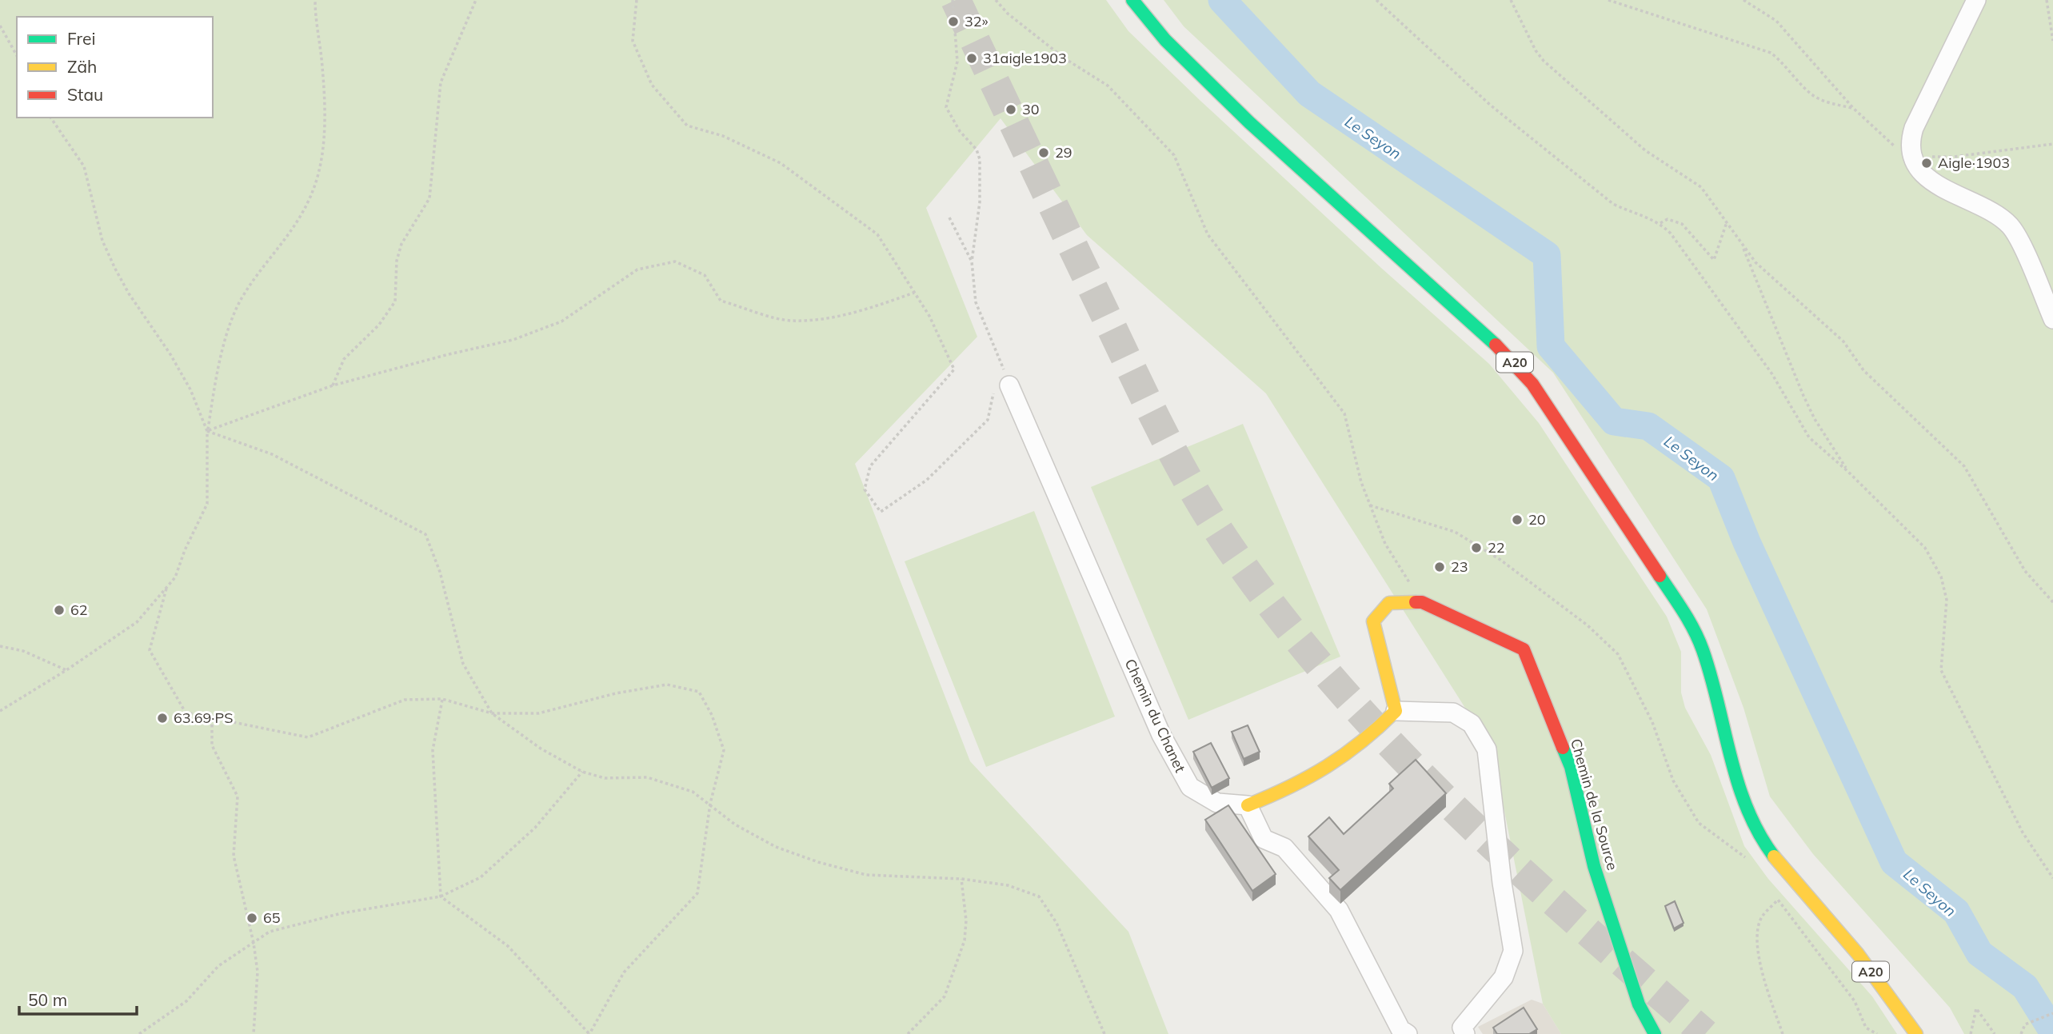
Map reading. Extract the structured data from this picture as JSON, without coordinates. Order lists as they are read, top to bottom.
{
  "streets": {
    "main road": ["A20", "Chemin de la Source"],
    "street": ["Chemin du Chanet"]
  },
  "water": ["Le Seyon"],
  "places": [
    "32»",
    "31aigle1903",
    "30",
    "29",
    "Aigle·1903",
    "20",
    "22",
    "23",
    "62",
    "63.69·PS",
    "65"
  ],
  "legend": ["Frei", "Zäh", "Stau"],
  "scale_bar": "50 m"
}
